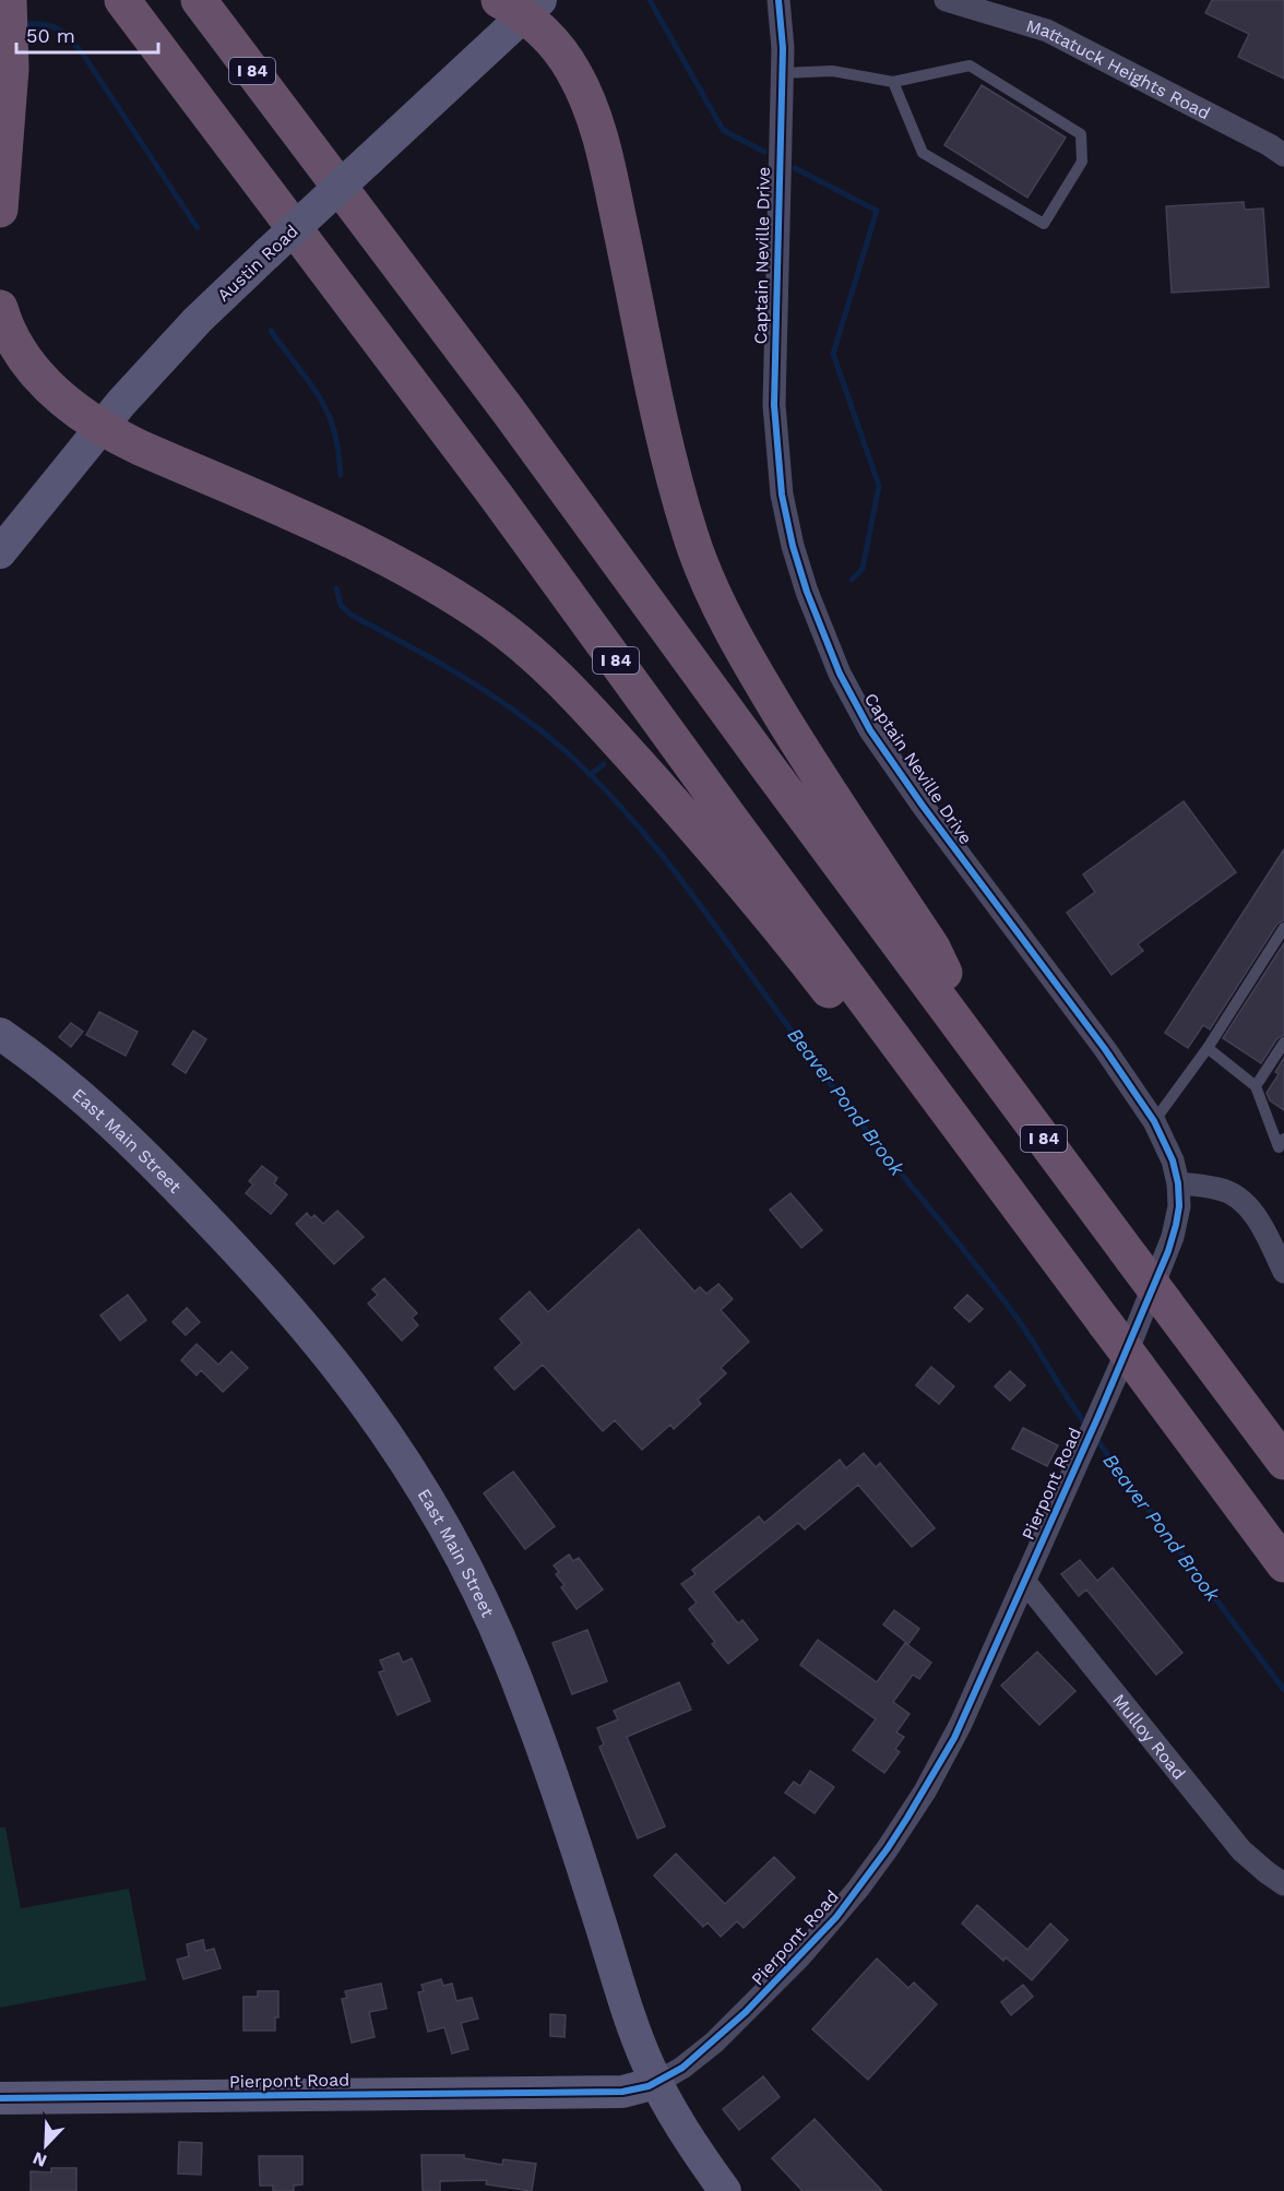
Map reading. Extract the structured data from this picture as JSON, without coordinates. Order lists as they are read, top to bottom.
{
  "streets": {
    "highway": ["I 84"],
    "street": [
      "Mattatuck Heights Road",
      "Captain Neville Drive",
      "Austin Road",
      "East Main Street",
      "Pierpont Road",
      "Mulloy Road"
    ]
  },
  "crossings": [
    ["Captain Neville Drive", "Pierpont Road"],
    ["East Main Street", "Pierpont Road"],
    ["Pierpont Road", "Mulloy Road"]
  ],
  "water": ["Beaver Pond Brook"],
  "scale_bar": "50 m",
  "north": "bottom left"
}
